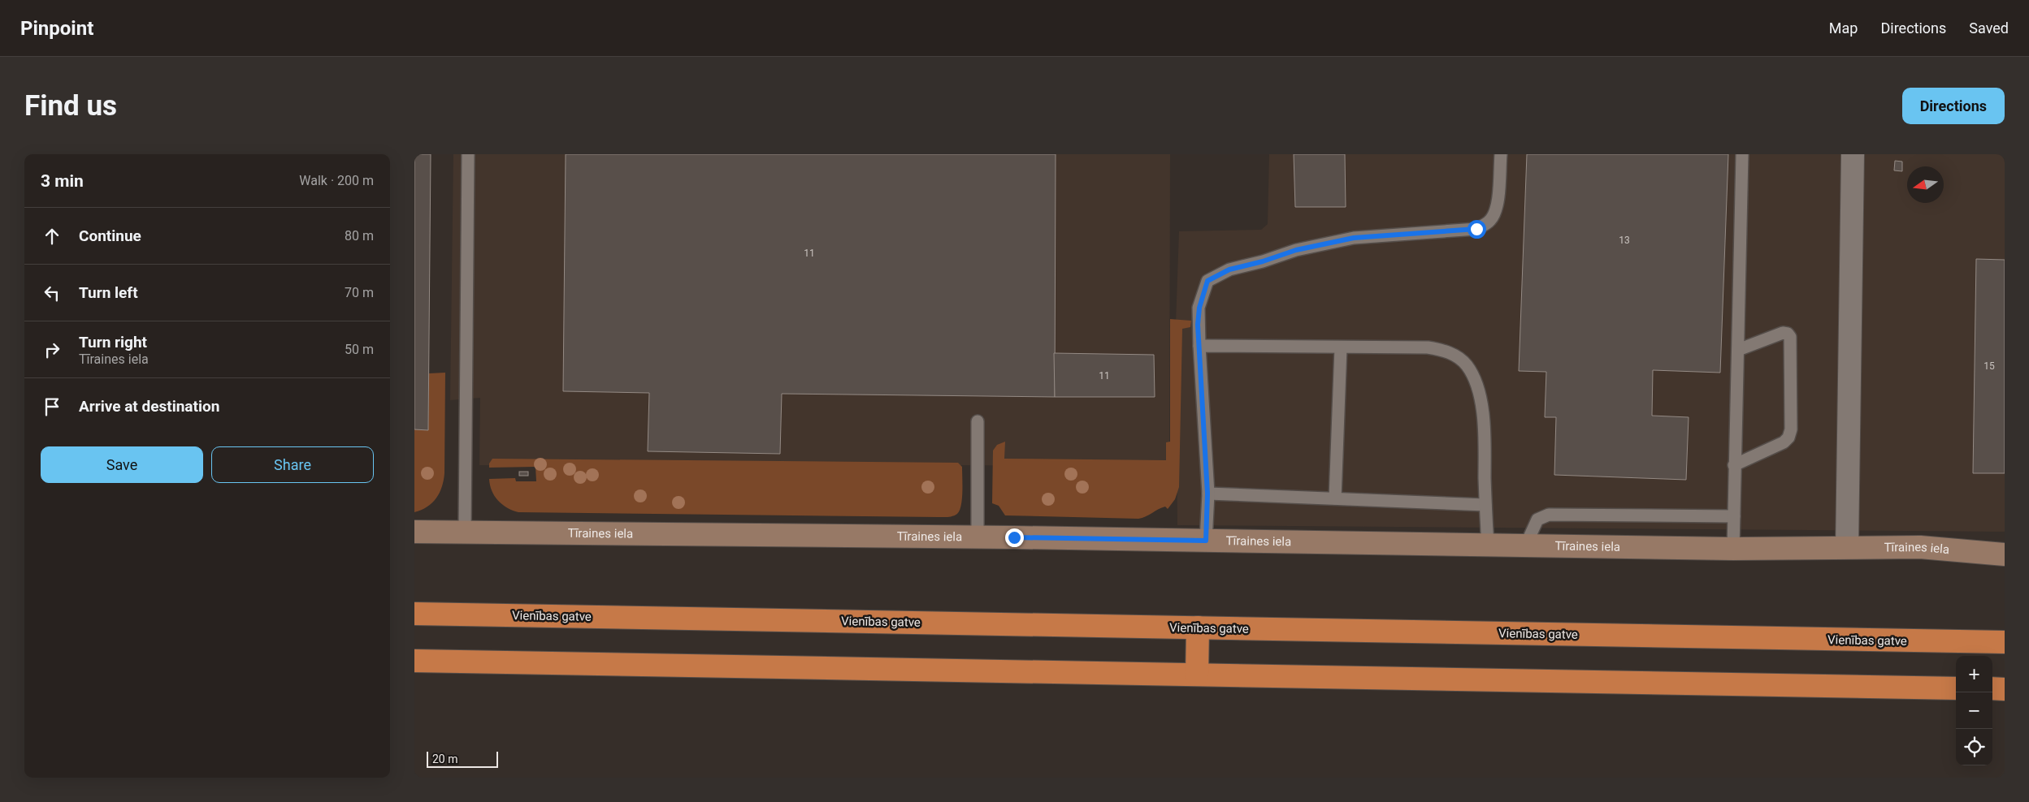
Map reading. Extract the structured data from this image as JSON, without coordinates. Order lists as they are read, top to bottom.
{
  "streets": {
    "highway": ["Vienības gatve"],
    "street": ["Tīraines iela"]
  },
  "house_numbers": [
    "13",
    "11",
    "15",
    "11"
  ],
  "scale_bar": "20 m",
  "north": "left",
  "page": {
    "header": "Pinpoint",
    "nav": ["Map", "Directions", "Saved"],
    "buttons": [
      "Directions",
      ["Save", "Share"]
    ],
    "title": "Find us",
    "heading": ["3 min", "Walk · 200 m"],
    "list": [
      ["Continue", "80 m"],
      ["Turn left", "70 m"],
      ["Turn right", "Tīraines iela", "50 m"],
      "Arrive at destination"
    ],
    "map_buttons": ["+", "−"],
    "scale": "20 m"
  }
}
